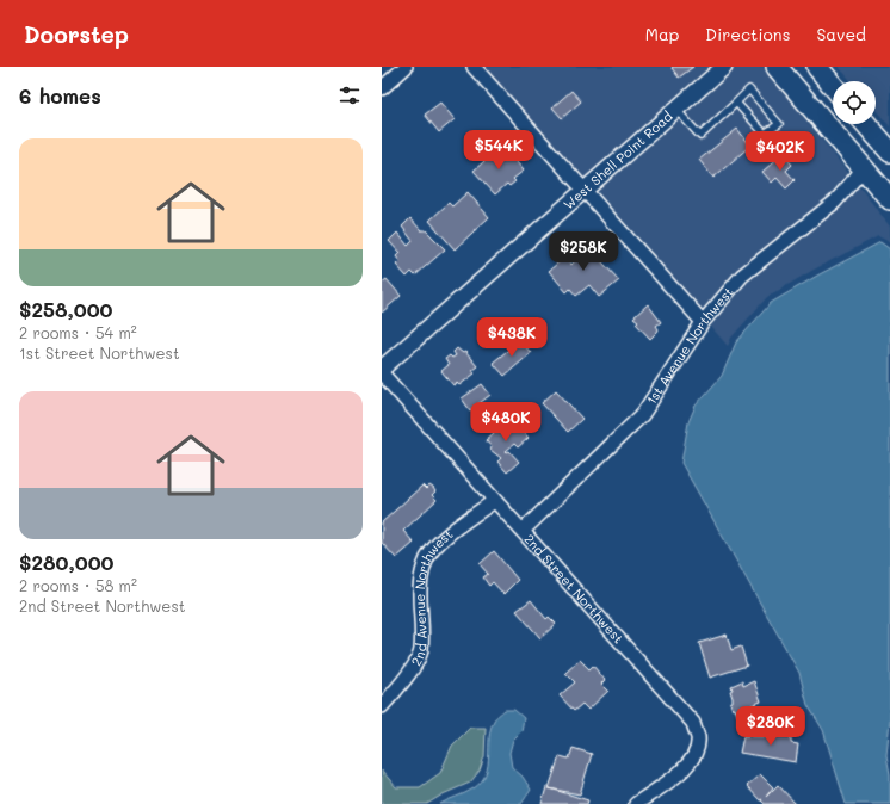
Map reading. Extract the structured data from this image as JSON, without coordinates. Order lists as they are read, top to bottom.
{
  "streets": {
    "street": [
      "West Shell Point Road",
      "1st Avenue Northwest",
      "2nd Street Northwest",
      "2nd Avenue Northwest"
    ]
  },
  "crossings": [
    ["1st Avenue Northwest", "2nd Street Northwest"],
    ["2nd Street Northwest", "2nd Avenue Northwest"]
  ],
  "page": {
    "header": "Doorstep",
    "nav": ["Map", "Directions", "Saved"],
    "heading": "6 homes",
    "list": [
      {
        "name": "$258,000",
        "note": "2 rooms · 54 m² · 1st Street Northwest"
      },
      {
        "name": "$280,000",
        "note": "2 rooms · 58 m² · 2nd Street Northwest"
      }
    ],
    "price": [
      "$544K",
      "$402K",
      "$258K",
      "$438K",
      "$480K",
      "$280K"
    ]
  }
}
